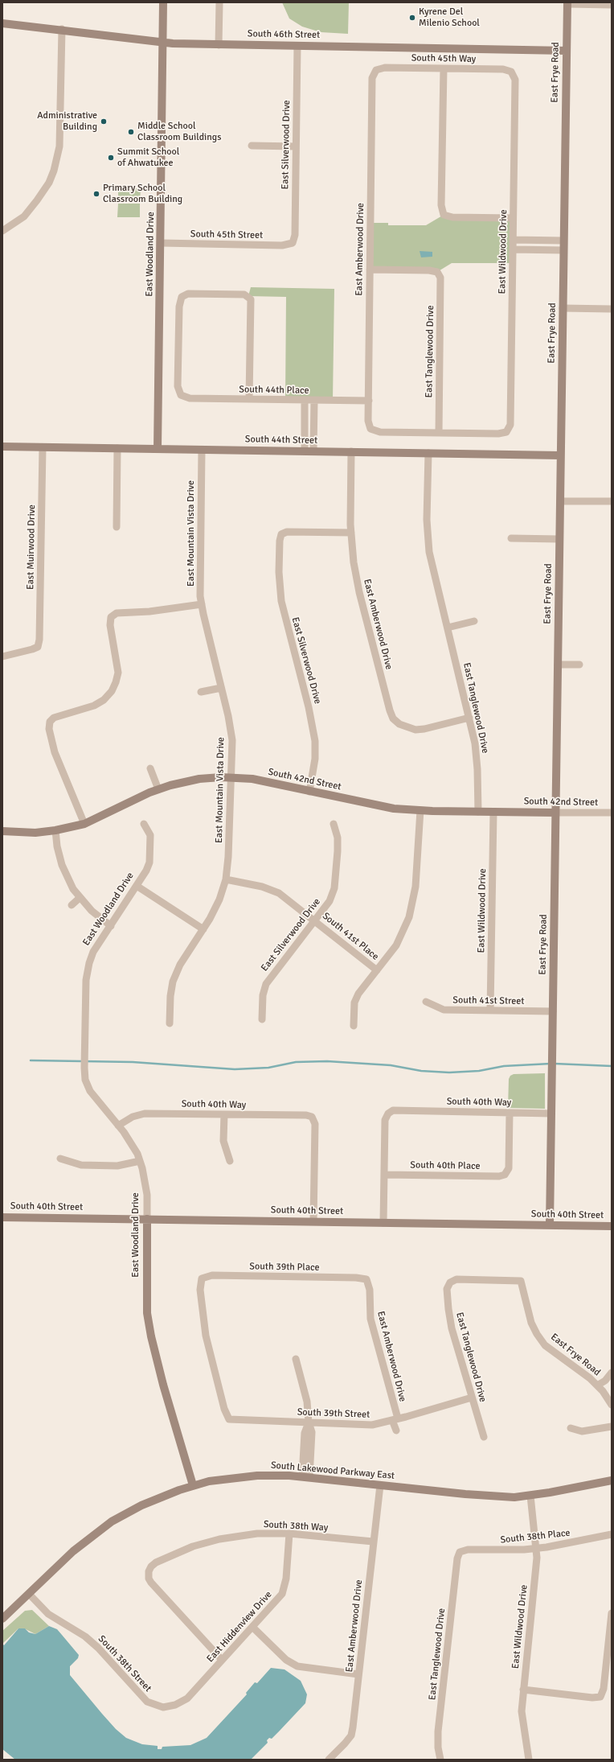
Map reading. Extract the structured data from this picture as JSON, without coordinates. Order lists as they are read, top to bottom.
{
  "streets": {
    "street": [
      "South 46th Street",
      "South 45th Way",
      "East Frye Road",
      "East Silverwood Drive",
      "South 45th Street",
      "East Amberwood Drive",
      "East Wildwood Drive",
      "East Woodland Drive",
      "East Tanglewood Drive",
      "South 44th Place",
      "South 44th Street",
      "East Mountain Vista Drive",
      "East Muirwood Drive",
      "South 42nd Street",
      "South 41st Place",
      "South 41st Street",
      "South 40th Way",
      "South 40th Place",
      "South 40th Street",
      "South 39th Place",
      "South 39th Street",
      "South Lakewood Parkway East",
      "South 38th Way",
      "South 38th Place",
      "East Hiddenview Drive",
      "South 38th Street"
    ]
  },
  "crossings": [
    ["South 46th Street", "East Frye Road"],
    ["South 46th Street", "East Silverwood Drive"],
    ["South 46th Street", "East Woodland Drive"],
    ["South 45th Way", "East Amberwood Drive"],
    ["South 45th Way", "East Wildwood Drive"],
    ["East Frye Road", "East Tanglewood Drive"],
    ["East Frye Road", "South 44th Street"],
    ["East Frye Road", "South 42nd Street"],
    ["East Frye Road", "South 41st Street"],
    ["East Frye Road", "South 40th Way"],
    ["East Frye Road", "South 40th Street"],
    ["East Silverwood Drive", "South 45th Street"],
    ["East Silverwood Drive", "East Amberwood Drive"],
    ["East Silverwood Drive", "South 42nd Street"],
    ["East Silverwood Drive", "South 41st Place"],
    ["South 45th Street", "East Woodland Drive"],
    ["East Amberwood Drive", "East Wildwood Drive"],
    ["East Amberwood Drive", "East Tanglewood Drive"],
    ["East Amberwood Drive", "South 44th Place"],
    ["East Amberwood Drive", "South 44th Street"],
    ["East Amberwood Drive", "South 39th Place"],
    ["East Amberwood Drive", "South 39th Street"],
    ["East Amberwood Drive", "South Lakewood Parkway East"],
    ["East Amberwood Drive", "South 38th Way"],
    ["East Wildwood Drive", "East Tanglewood Drive"],
    ["East Wildwood Drive", "South 42nd Street"],
    ["East Wildwood Drive", "South 41st Street"],
    ["East Wildwood Drive", "South Lakewood Parkway East"],
    ["East Wildwood Drive", "South 38th Place"],
    ["East Woodland Drive", "South 44th Street"],
    ["East Woodland Drive", "South 40th Way"],
    ["East Woodland Drive", "South 40th Street"],
    ["East Woodland Drive", "South Lakewood Parkway East"],
    ["East Tanglewood Drive", "South 44th Street"],
    ["East Tanglewood Drive", "South 42nd Street"],
    ["East Tanglewood Drive", "South 39th Street"],
    ["East Tanglewood Drive", "South 38th Place"],
    ["South 44th Street", "East Mountain Vista Drive"],
    ["South 44th Street", "East Muirwood Drive"],
    ["East Mountain Vista Drive", "South 42nd Street"],
    ["East Mountain Vista Drive", "South 41st Place"],
    ["South 40th Way", "South 40th Place"],
    ["South 40th Way", "South 40th Street"],
    ["South 39th Place", "South 39th Street"],
    ["South Lakewood Parkway East", "South 38th Street"],
    ["South 38th Way", "East Hiddenview Drive"],
    ["East Hiddenview Drive", "South 38th Street"]
  ],
  "places": [
    "Kyrene Del Milenio School",
    "Administrative Building",
    "Middle School Classroom Buildings",
    "Summit School of Ahwatukee",
    "Primary School Classroom Building"
  ]
}
